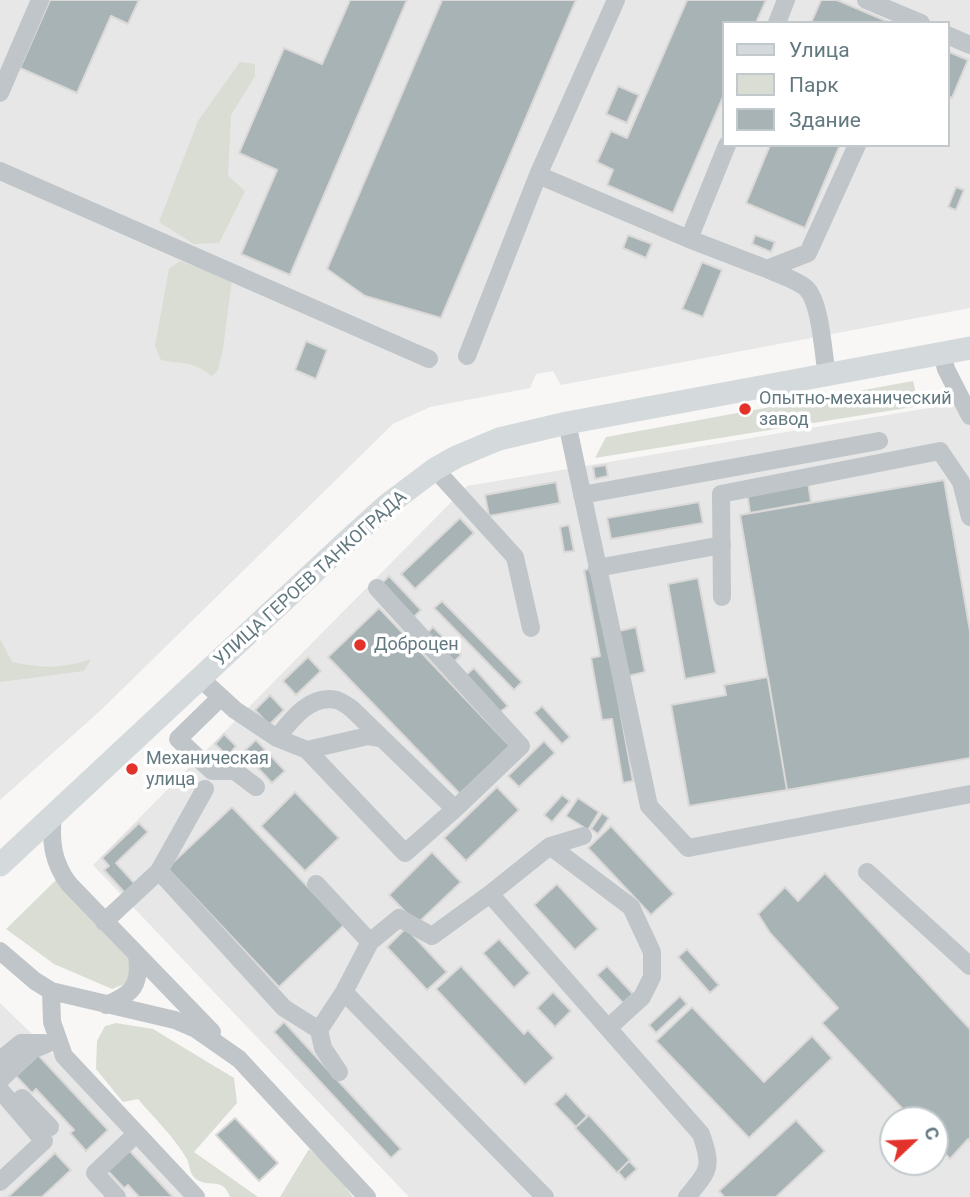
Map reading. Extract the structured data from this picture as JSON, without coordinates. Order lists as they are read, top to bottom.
{
  "streets": {
    "main road": ["УЛИЦА ГЕРОЕВ ТАНКОГРАДА"]
  },
  "places": ["Опытно-механический завод", "Доброцен", "Механическая улица"],
  "legend": ["Улица", "Парк", "Здание"],
  "north": "top right"
}
